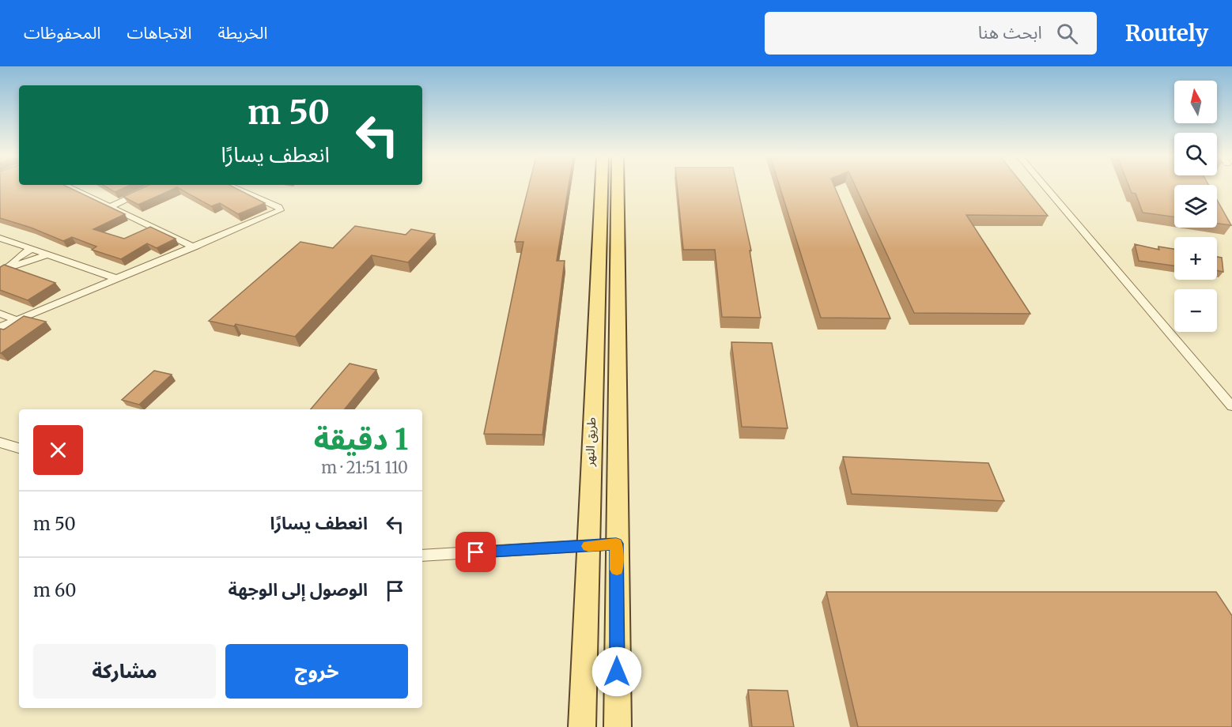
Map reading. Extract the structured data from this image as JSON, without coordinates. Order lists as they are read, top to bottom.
{
  "streets": {
    "main road": ["طريق النهر"]
  },
  "north": "top",
  "page": {
    "header": "Routely",
    "search": "ابحث هنا",
    "nav": ["الخريطة", "الاتجاهات", "المحفوظات"],
    "map_buttons": ["+", "−"],
    "turn": ["50 m", "انعطف يسارًا"],
    "heading": ["1 دقيقة", "110 m · 21:51"],
    "list": [
      {
        "name": "انعطف يسارًا",
        "value": "50 m"
      },
      {
        "name": "الوصول إلى الوجهة",
        "value": "60 m"
      }
    ],
    "buttons": ["خروج", "مشاركة"]
  }
}
